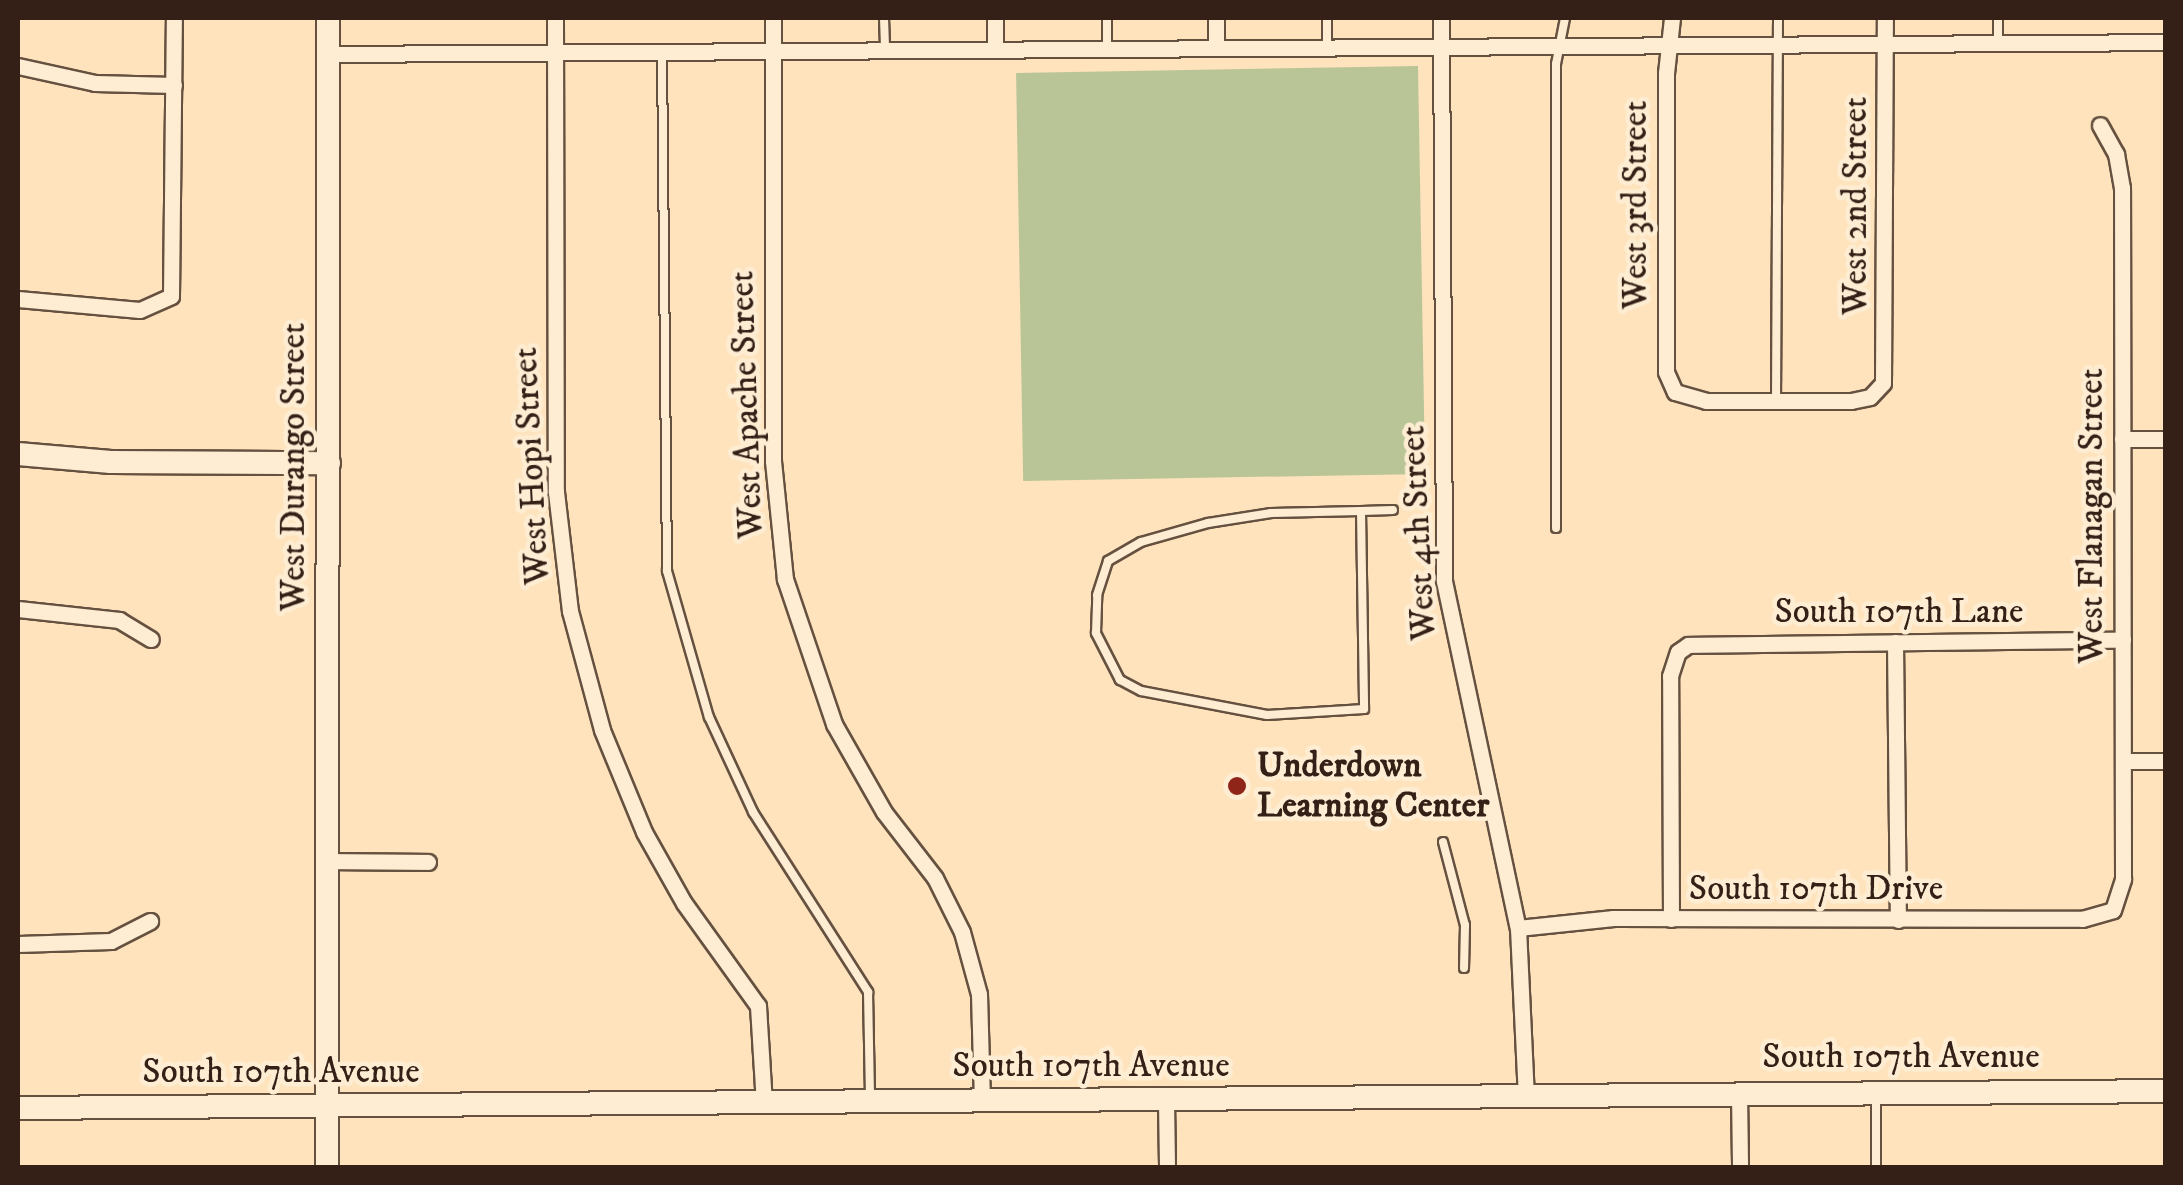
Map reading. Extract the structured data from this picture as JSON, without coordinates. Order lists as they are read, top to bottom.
{
  "streets": {
    "main road": ["West Durango Street", "South 107th Avenue"],
    "street": [
      "West 3rd Street",
      "West 2nd Street",
      "West Apache Street",
      "West Hopi Street",
      "West Flanagan Street",
      "West 4th Street",
      "South 107th Lane",
      "South 107th Drive"
    ]
  },
  "crossings": [
    ["West 3rd Street", "West 2nd Street"],
    ["West Apache Street", "South 107th Avenue"],
    ["West Hopi Street", "South 107th Avenue"],
    ["West Durango Street", "South 107th Avenue"],
    ["West Flanagan Street", "South 107th Lane"],
    ["West Flanagan Street", "South 107th Drive"],
    ["West 4th Street", "South 107th Drive"],
    ["West 4th Street", "South 107th Avenue"],
    ["South 107th Lane", "South 107th Drive"]
  ],
  "places": ["Underdown Learning Center"]
}
